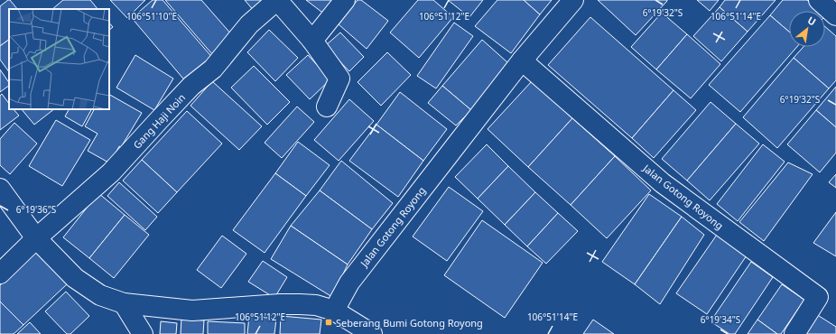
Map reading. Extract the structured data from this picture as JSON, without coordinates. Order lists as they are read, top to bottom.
{
  "streets": {
    "street": ["Gang Haji Noin", "Jalan Gotong Royong"]
  },
  "places": {
    "transit": ["Seberang Bumi Gotong Royong"]
  },
  "north": "top right",
  "coordinates": [
    "6°19'32\"S",
    "106°51'12\"E",
    "106°51'14\"E",
    "106°51'10\"E",
    "6°19'36\"S",
    "6°19'34\"S"
  ]
}
